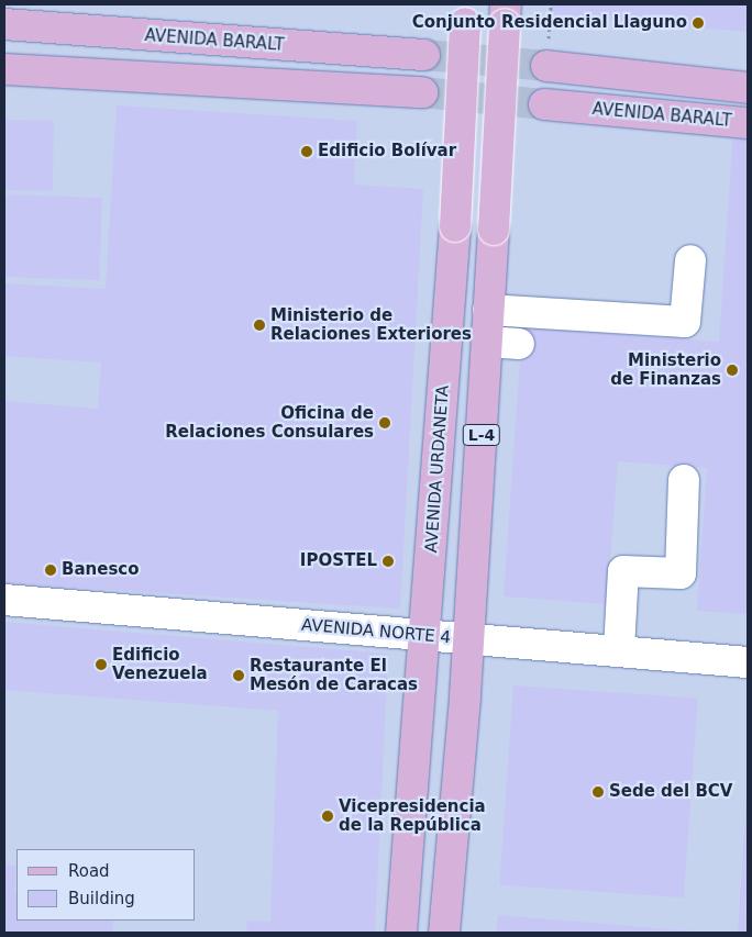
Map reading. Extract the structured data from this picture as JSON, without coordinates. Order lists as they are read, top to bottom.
{
  "streets": {
    "main road": ["AVENIDA BARALT", "L-4", "AVENIDA URDANETA"],
    "street": ["AVENIDA NORTE 4"]
  },
  "crossings": [
    ["L-4", "AVENIDA NORTE 4"],
    ["AVENIDA URDANETA", "AVENIDA NORTE 4"]
  ],
  "places": [
    "Conjunto Residencial Llaguno",
    "Edificio Bolívar",
    "Ministerio de Relaciones Exteriores",
    "Ministerio de Finanzas",
    "Oficina de Relaciones Consulares",
    "IPOSTEL",
    "Banesco",
    "Edificio Venezuela",
    "Restaurante El Mesón de Caracas",
    "Sede del BCV",
    "Vicepresidencia de la República"
  ],
  "legend": ["Road", "Building"]
}
